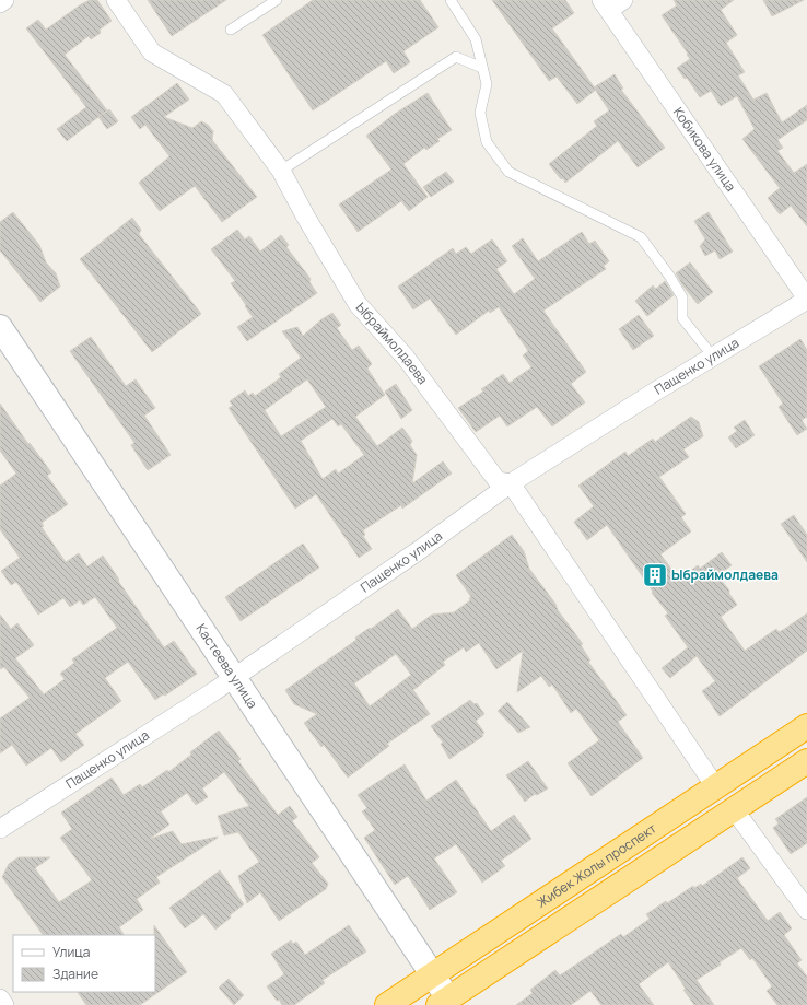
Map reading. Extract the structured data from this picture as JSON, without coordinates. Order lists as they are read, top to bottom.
{
  "streets": {
    "highway": ["Жибек Жолы проспект"],
    "street": [
      "Кобикова улица",
      "Ыбраймолдаева",
      "Пащенко улица",
      "Кастеева улица"
    ]
  },
  "crossings": [
    ["Кобикова улица", "Пащенко улица"],
    ["Ыбраймолдаева", "Пащенко улица"],
    ["Пащенко улица", "Кастеева улица"],
    ["Кастеева улица", "Жибек Жолы проспект"]
  ],
  "places": {
    "building": ["Ыбраймолдаева"]
  },
  "legend": ["Улица", "Здание"]
}
